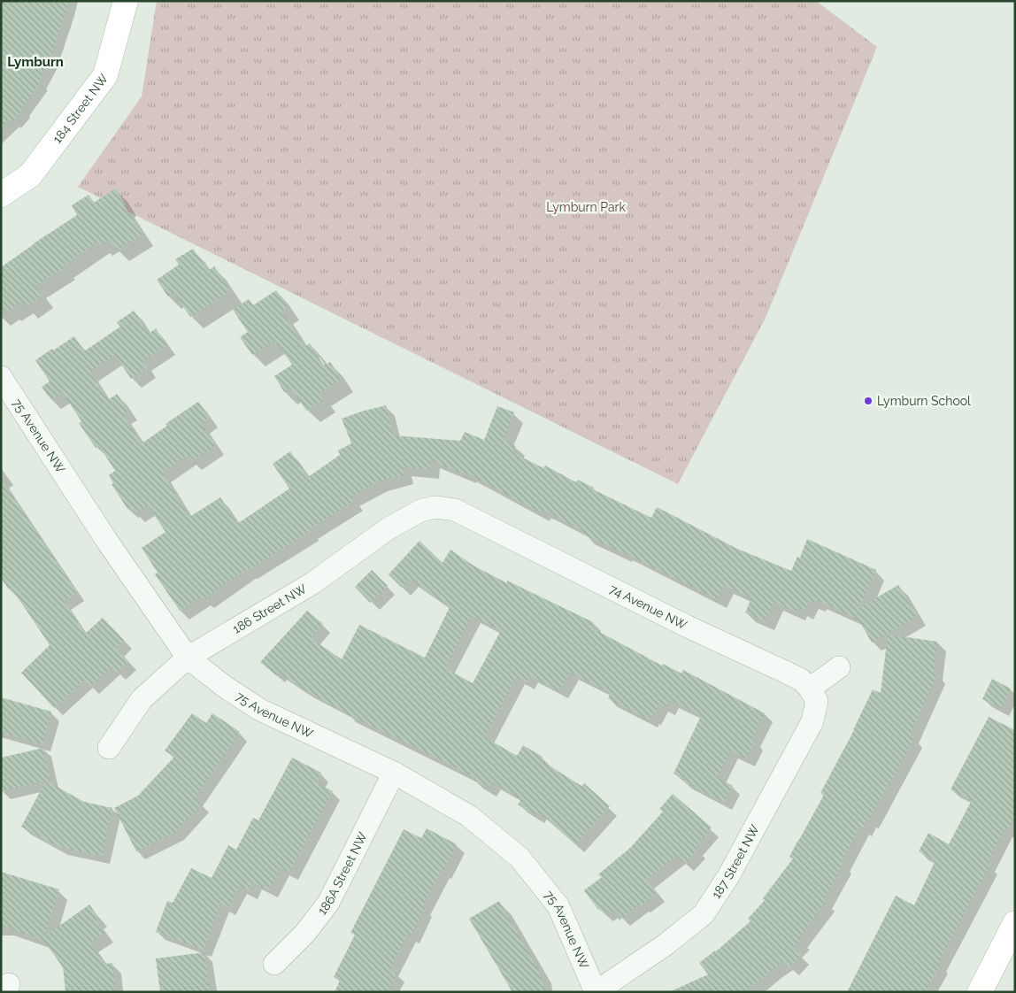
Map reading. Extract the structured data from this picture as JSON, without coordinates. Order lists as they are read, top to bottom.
{
  "streets": {
    "street": [
      "184 Street NW",
      "75 Avenue NW",
      "74 Avenue NW",
      "186 Street NW",
      "187 Street NW",
      "186A Street NW"
    ]
  },
  "crossings": [
    ["75 Avenue NW", "186 Street NW"],
    ["75 Avenue NW", "187 Street NW"],
    ["75 Avenue NW", "186A Street NW"],
    ["74 Avenue NW", "186 Street NW"],
    ["74 Avenue NW", "187 Street NW"]
  ],
  "districts": ["Lymburn"],
  "parks": ["Lymburn Park"],
  "places": ["Lymburn School"]
}
